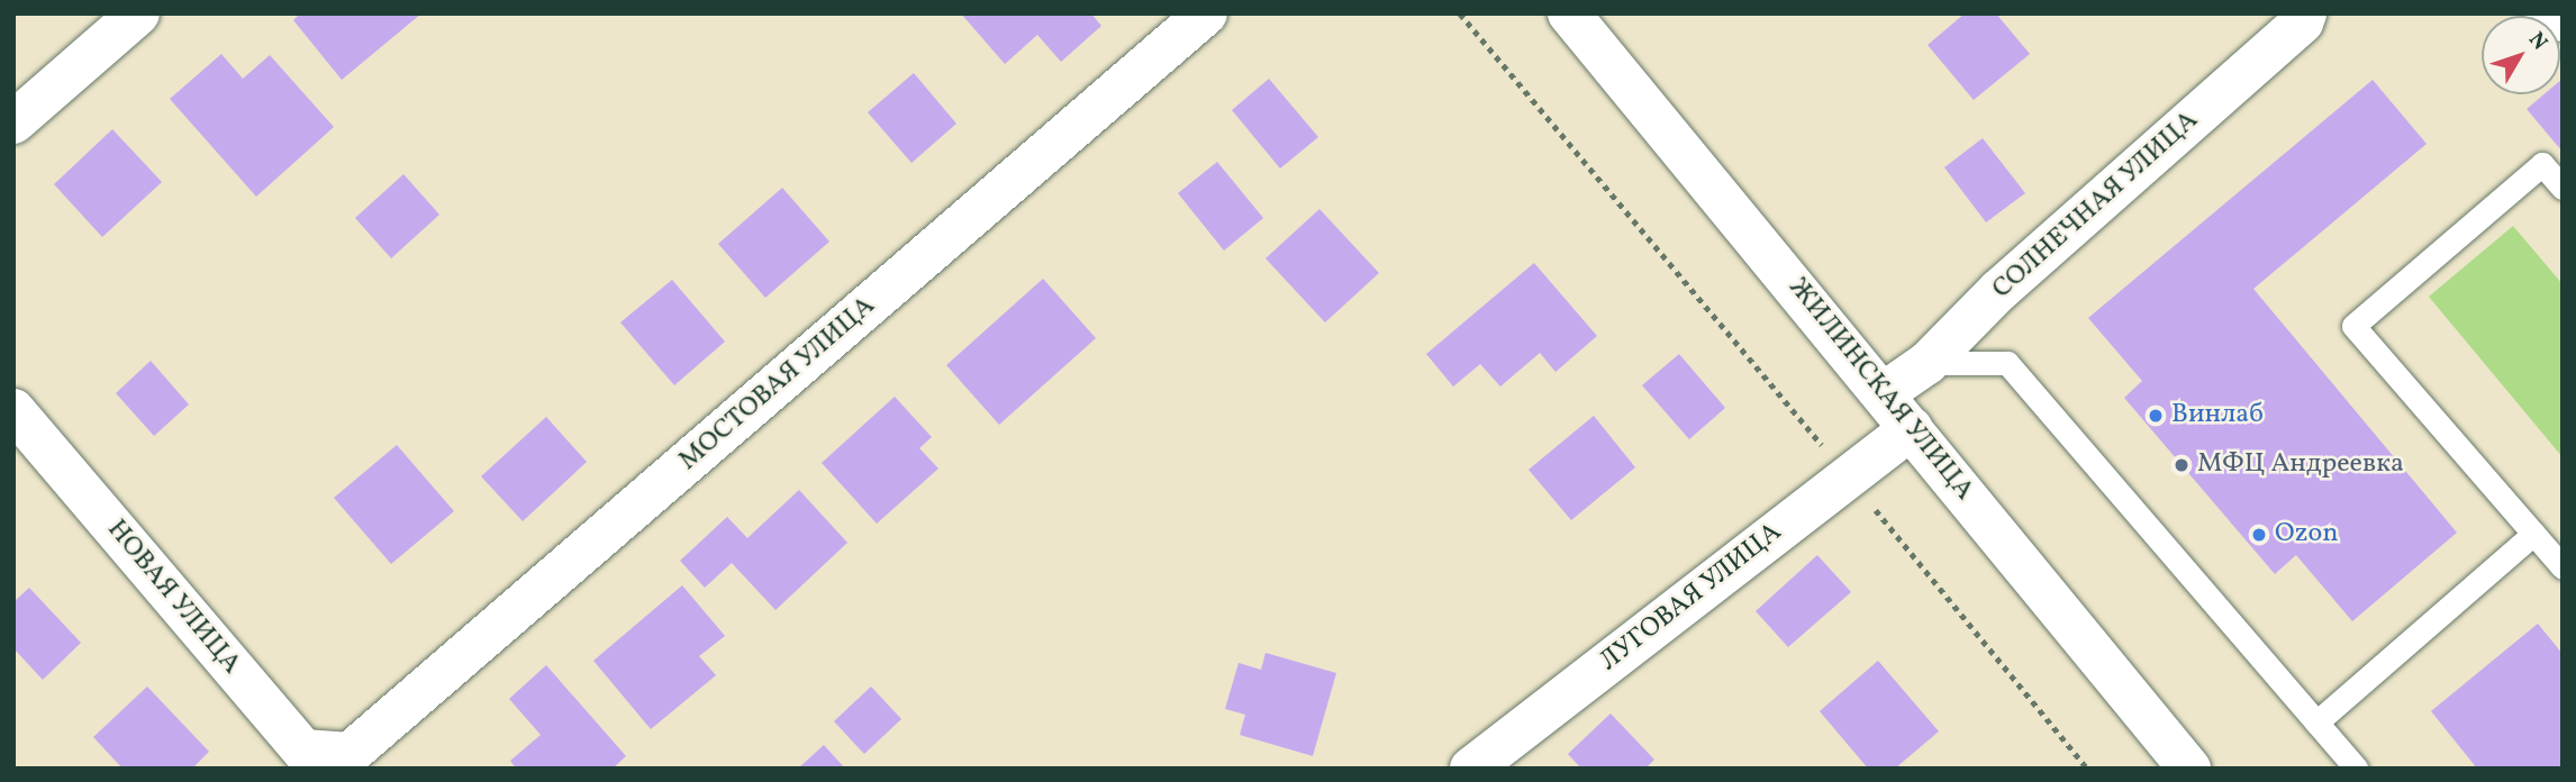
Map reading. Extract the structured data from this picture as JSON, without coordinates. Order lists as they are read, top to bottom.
{
  "streets": {
    "street": [
      "СОЛНЕЧНАЯ УЛИЦА",
      "МОСТОВАЯ УЛИЦА",
      "ЖИЛИНСКАЯ УЛИЦА",
      "НОВАЯ УЛИЦА",
      "ЛУГОВАЯ УЛИЦА"
    ]
  },
  "crossings": [
    ["СОЛНЕЧНАЯ УЛИЦА", "ЖИЛИНСКАЯ УЛИЦА"],
    ["МОСТОВАЯ УЛИЦА", "НОВАЯ УЛИЦА"],
    ["ЖИЛИНСКАЯ УЛИЦА", "ЛУГОВАЯ УЛИЦА"]
  ],
  "places": ["Винлаб", "МФЦ Андреевка", "Ozon"],
  "north": "top right"
}
